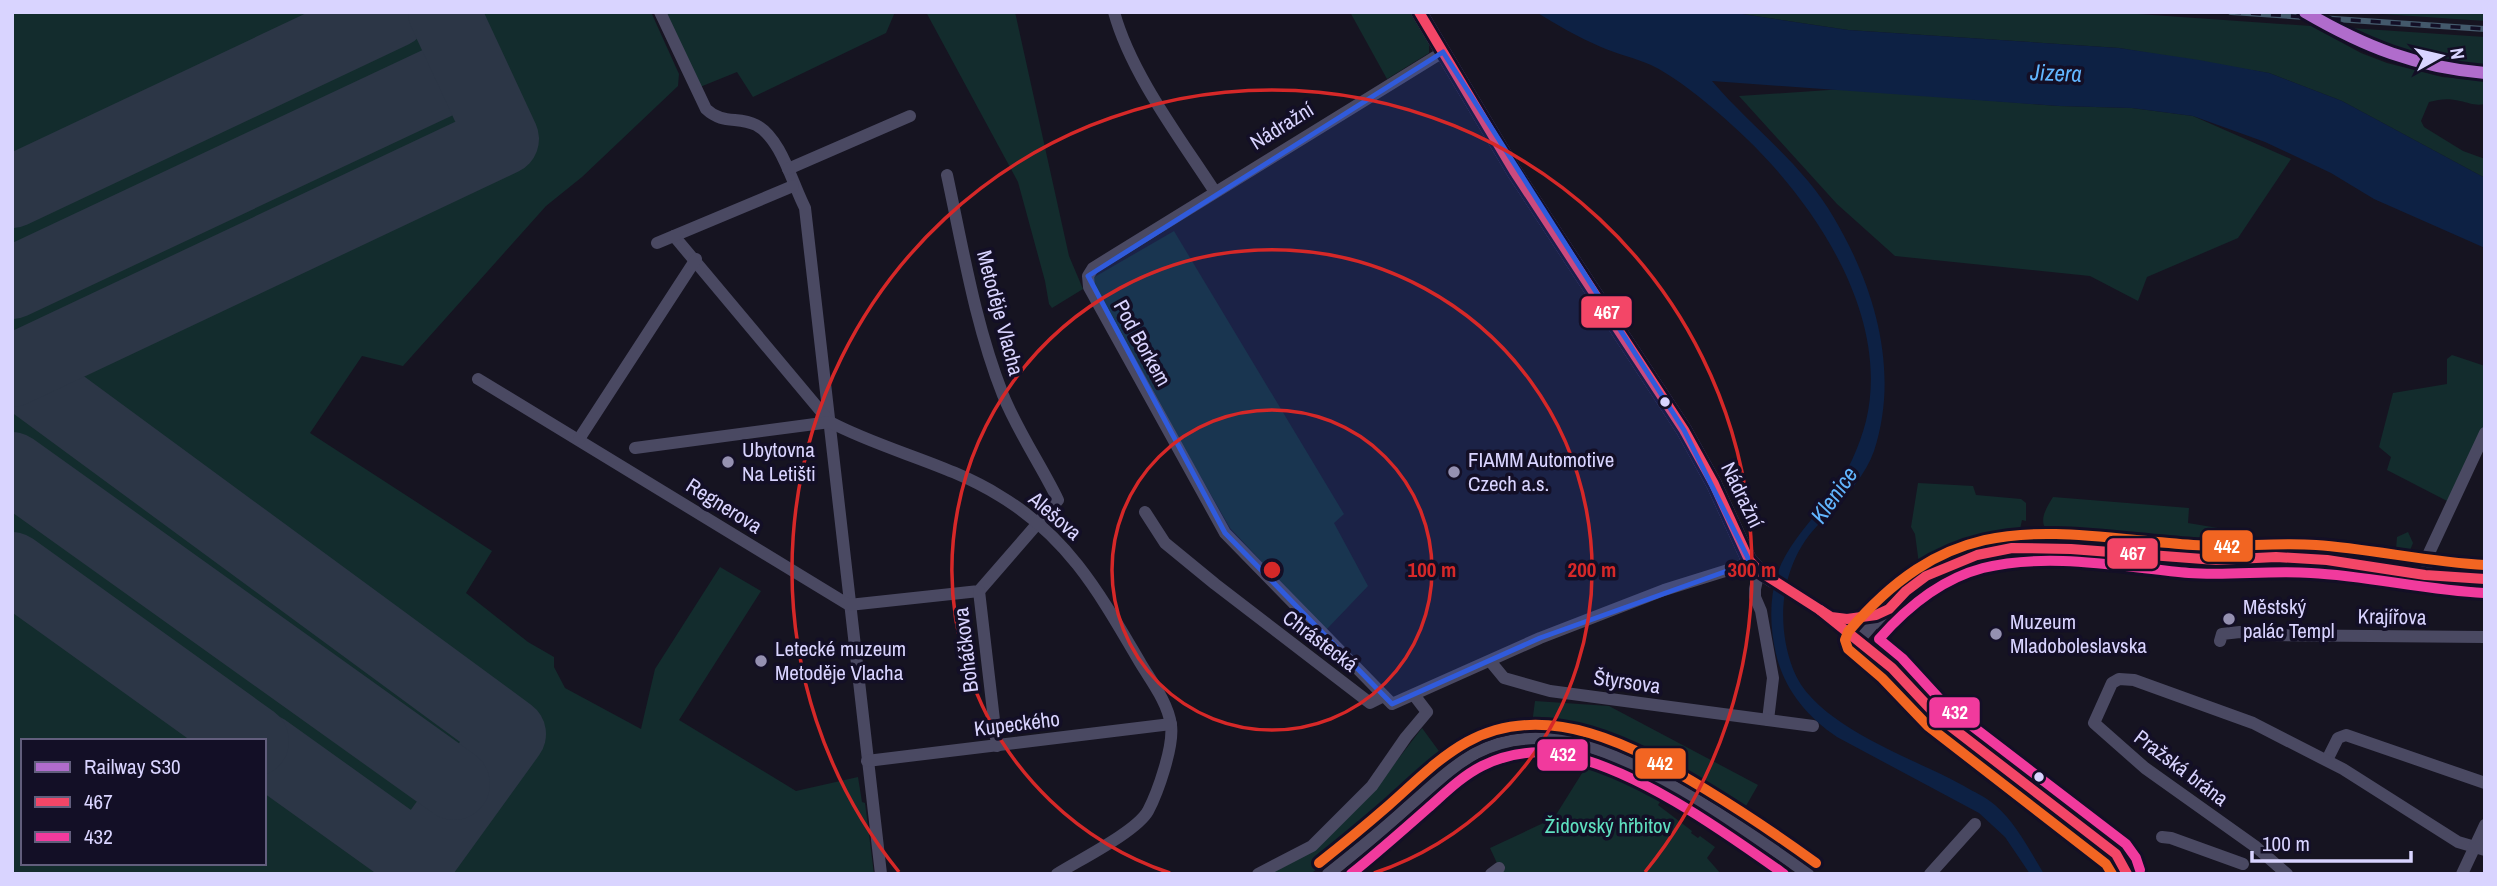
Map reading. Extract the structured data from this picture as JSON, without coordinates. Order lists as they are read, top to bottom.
{
  "streets": {
    "street": [
      "Nádražní",
      "Metoděje Vlacha",
      "Pod Borkem",
      "Regnerova",
      "Alešova",
      "Krajířova",
      "Chrástecká",
      "Boháčkova",
      "Štyrsova",
      "Kupeckého",
      "Pražská brána"
    ]
  },
  "crossings": [
    ["Nádražní", "Pod Borkem"],
    ["Metoděje Vlacha", "Alešova"],
    ["Metoděje Vlacha", "Boháčkova"],
    ["Pod Borkem", "Chrástecká"],
    ["Regnerova", "Boháčkova"],
    ["Alešova", "Boháčkova"],
    ["Alešova", "Kupeckého"],
    ["Boháčkova", "Kupeckého"]
  ],
  "water": ["Jizera", "Klenice"],
  "parks": ["Židovský hřbitov"],
  "places": [
    "Ubytovna Na Letišti",
    "FIAMM Automotive Czech a.s.",
    "Městský palác Templ",
    "Muzeum Mladoboleslavska",
    "Letecké muzeum Metoděje Vlacha"
  ],
  "lines": [
    "rail line S30",
    "transit line 467",
    "transit line 442",
    "transit line 432"
  ],
  "legend": ["Railway S30", "467", "432"],
  "scale_bar": "100 m",
  "north": "right",
  "rings": ["100 m", "200 m", "300 m"]
}
